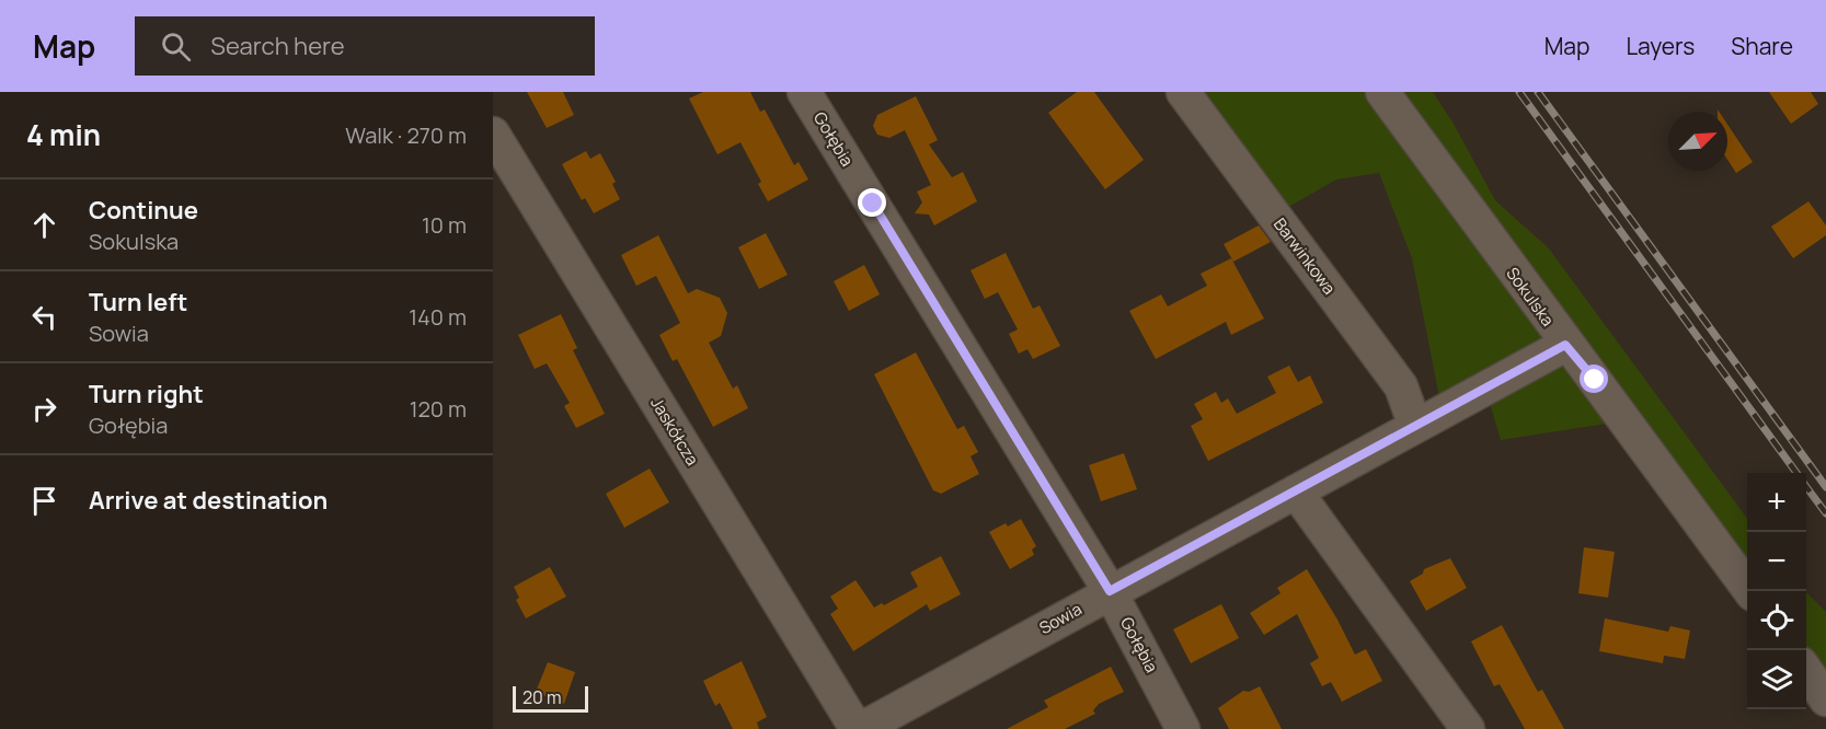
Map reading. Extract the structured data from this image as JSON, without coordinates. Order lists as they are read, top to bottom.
{
  "streets": {
    "street": [
      "Gołębia",
      "Barwinkowa",
      "Sokulska",
      "Jaskółcza",
      "Sowia"
    ]
  },
  "crossings": [
    ["Gołębia", "Sowia"],
    ["Barwinkowa", "Sowia"],
    ["Sokulska", "Sowia"],
    ["Jaskółcza", "Sowia"]
  ],
  "scale_bar": "20 m",
  "north": "top right",
  "page": {
    "header": "Map",
    "search": "Search here",
    "nav": ["Map", "Layers", "Share"],
    "heading": ["4 min", "Walk · 270 m"],
    "list": [
      ["Continue", "Sokulska", "10 m"],
      ["Turn left", "Sowia", "140 m"],
      ["Turn right", "Gołębia", "120 m"],
      "Arrive at destination"
    ],
    "map_buttons": ["+", "−"],
    "scale": "20 m"
  }
}
